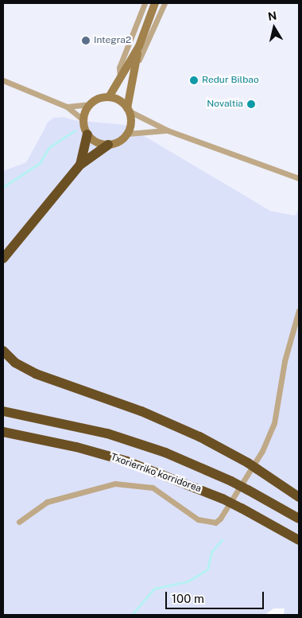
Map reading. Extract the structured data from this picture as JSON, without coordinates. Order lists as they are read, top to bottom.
{
  "streets": {
    "highway": ["Txorierriko korridorea"]
  },
  "places": ["Integra2", "Redur Bilbao", "Novaltia"],
  "scale_bar": "100 m",
  "north": "top"
}
